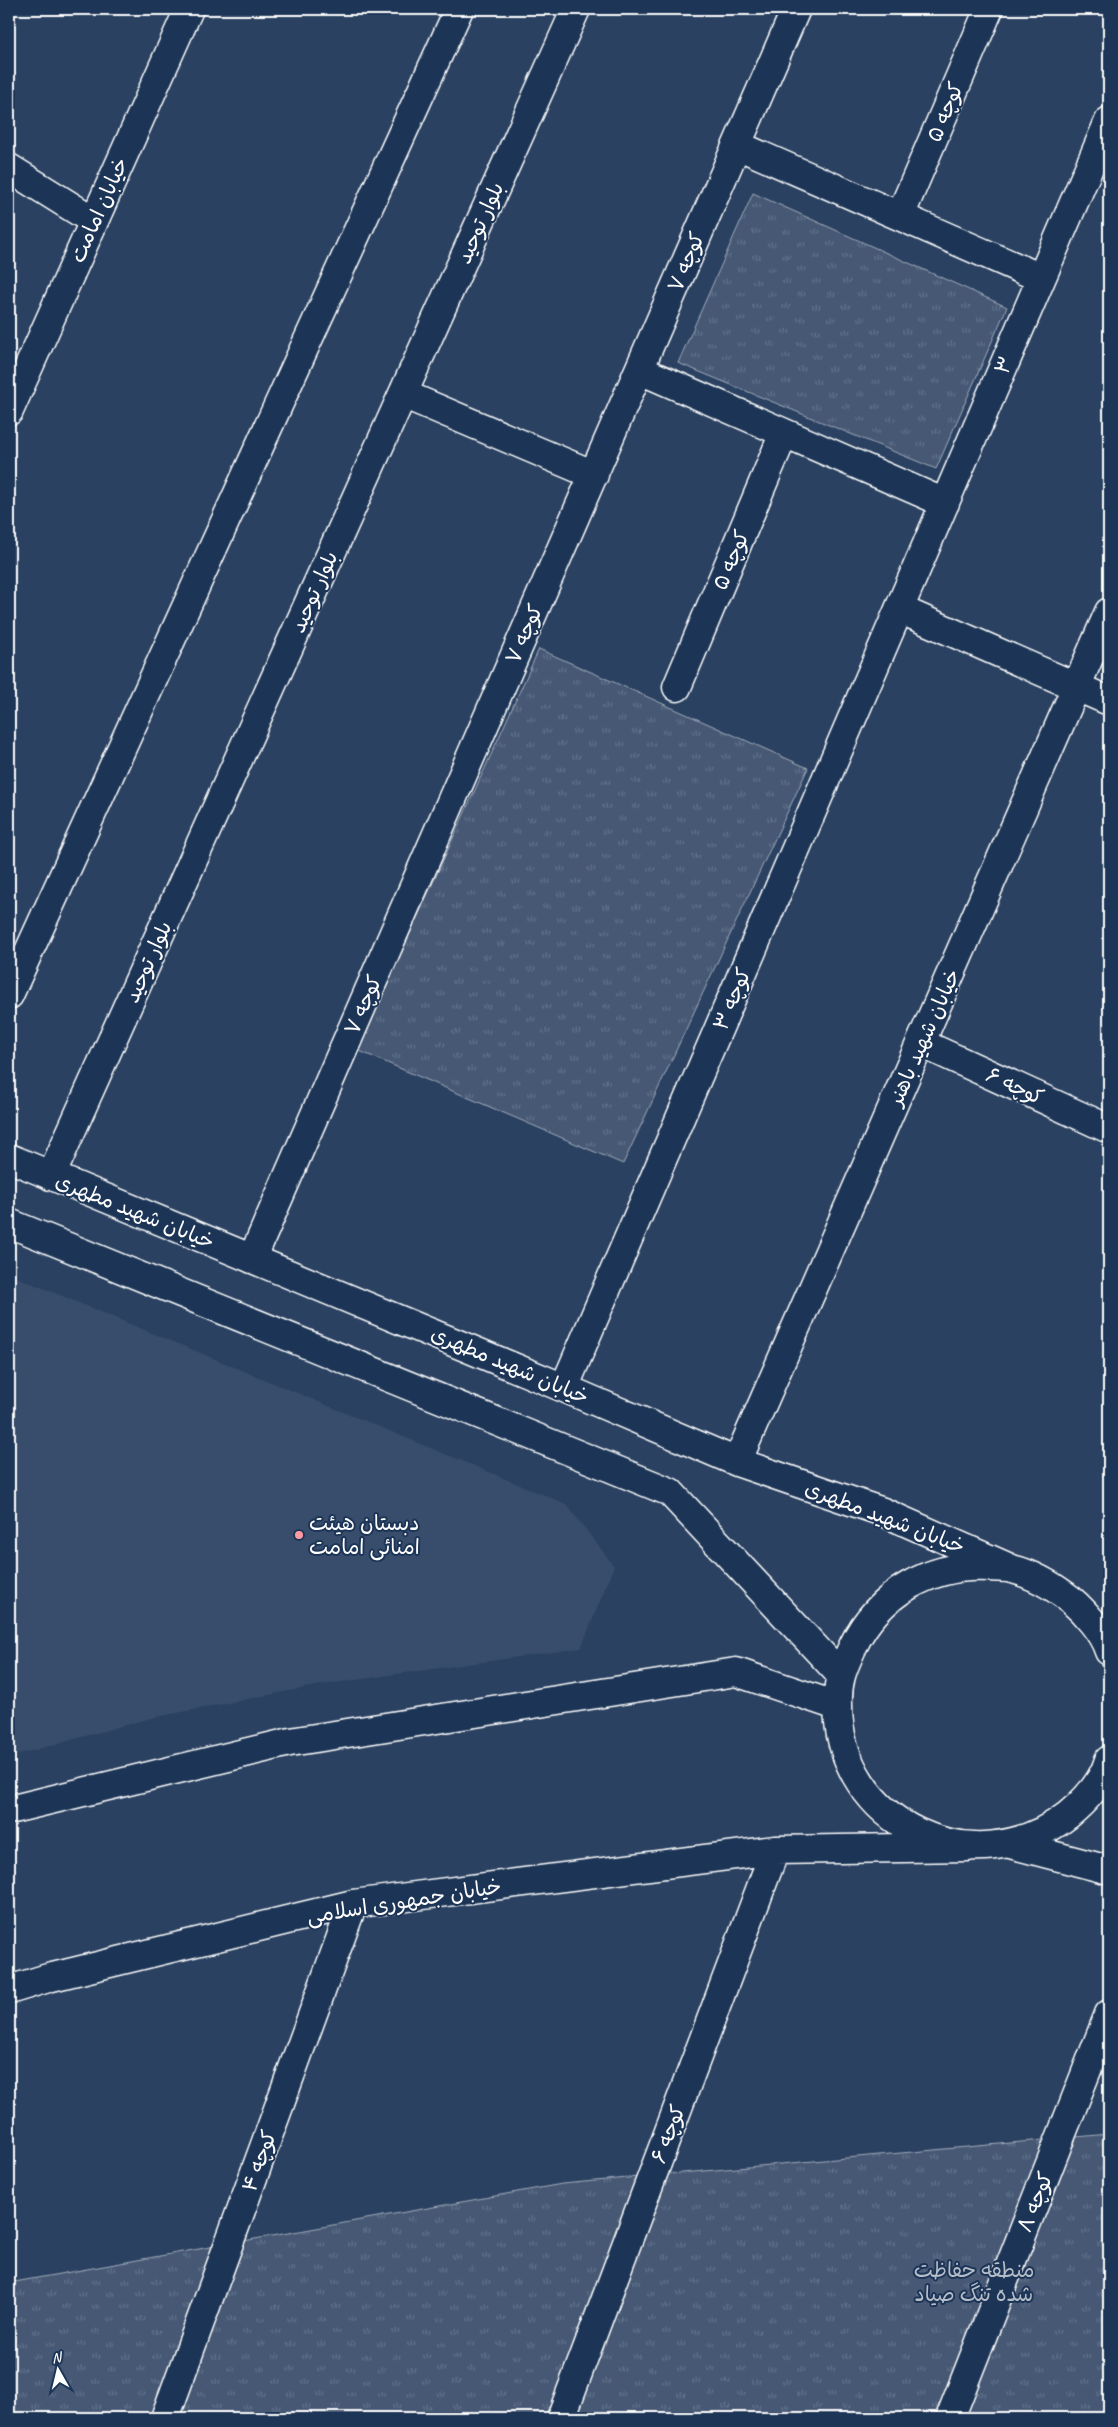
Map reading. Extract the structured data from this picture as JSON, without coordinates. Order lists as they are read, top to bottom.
{
  "streets": {
    "street": [
      "کوچه ۵",
      "خیابان امامت",
      "بلوار توحید",
      "کوچه ۷",
      "۳",
      "کوچه ۳",
      "خیابان شهید باهنر",
      "کوچه ۶",
      "خیابان شهید مطهری",
      "خیابان جمهوری اسلامی",
      "کوچه ۴",
      "کوچه ۸"
    ]
  },
  "crossings": [
    ["بلوار توحید", "خیابان شهید مطهری"],
    ["کوچه ۷", "خیابان شهید مطهری"],
    ["۳", "کوچه ۳"],
    ["کوچه ۳", "خیابان شهید مطهری"],
    ["خیابان شهید باهنر", "کوچه ۶"],
    ["خیابان شهید باهنر", "خیابان شهید مطهری"],
    ["کوچه ۶", "خیابان جمهوری اسلامی"],
    ["خیابان جمهوری اسلامی", "کوچه ۴"]
  ],
  "parks": ["منطقه حفاظت شده تنگ صیاد"],
  "places": ["دبستان هیئت امنائی امامت"],
  "north": "top"
}
